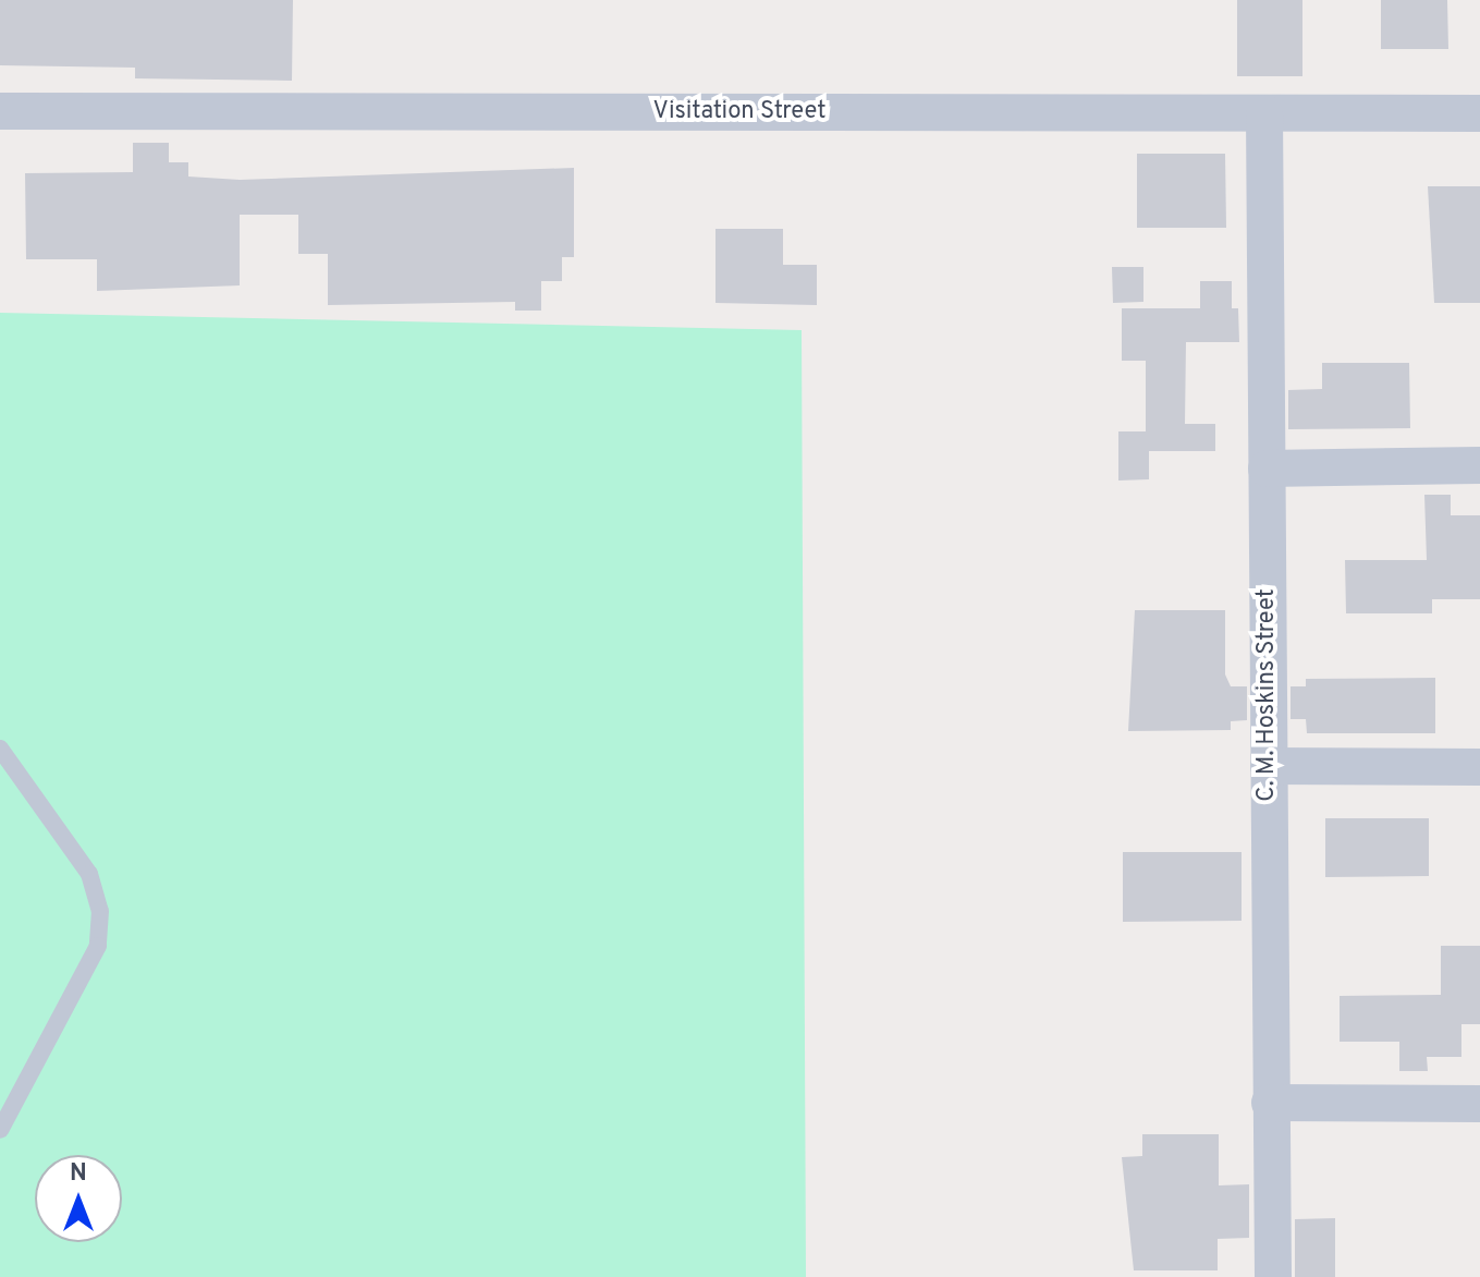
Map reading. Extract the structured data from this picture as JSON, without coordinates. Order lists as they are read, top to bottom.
{
  "streets": {
    "street": ["Visitation Street", "C. M. Hoskins Street"]
  },
  "crossings": [
    ["Visitation Street", "C. M. Hoskins Street"]
  ],
  "north": "top"
}
